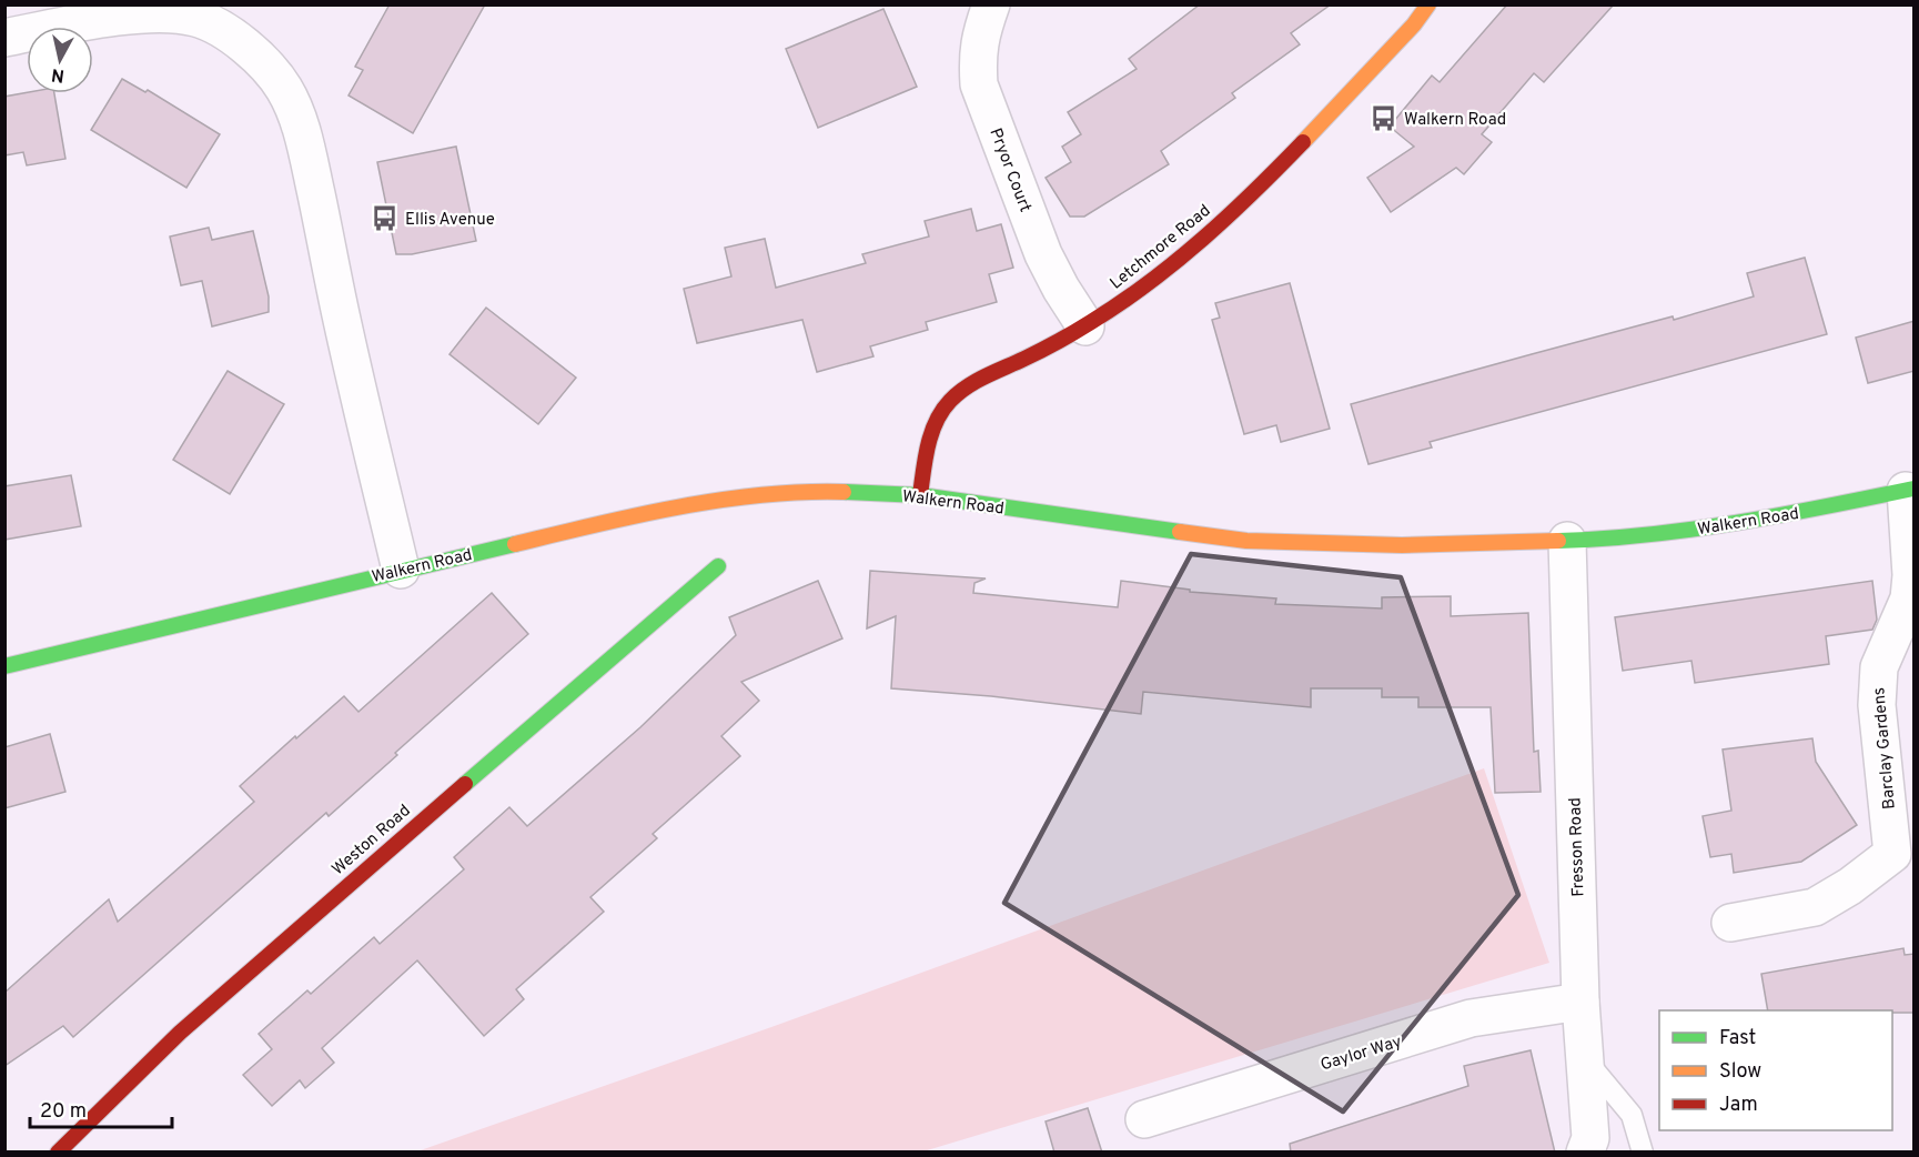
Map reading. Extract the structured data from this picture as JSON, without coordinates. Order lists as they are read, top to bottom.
{
  "streets": {
    "street": [
      "Pryor Court",
      "Letchmore Road",
      "Walkern Road",
      "Barclay Gardens",
      "Weston Road",
      "Fresson Road",
      "Gaylor Way"
    ]
  },
  "crossings": [
    ["Pryor Court", "Letchmore Road"],
    ["Letchmore Road", "Walkern Road"],
    ["Walkern Road", "Barclay Gardens"],
    ["Walkern Road", "Fresson Road"],
    ["Fresson Road", "Gaylor Way"]
  ],
  "places": {
    "bus stop": ["Walkern Road", "Ellis Avenue"]
  },
  "legend": ["Fast", "Slow", "Jam"],
  "scale_bar": "20 m",
  "north": "bottom"
}
